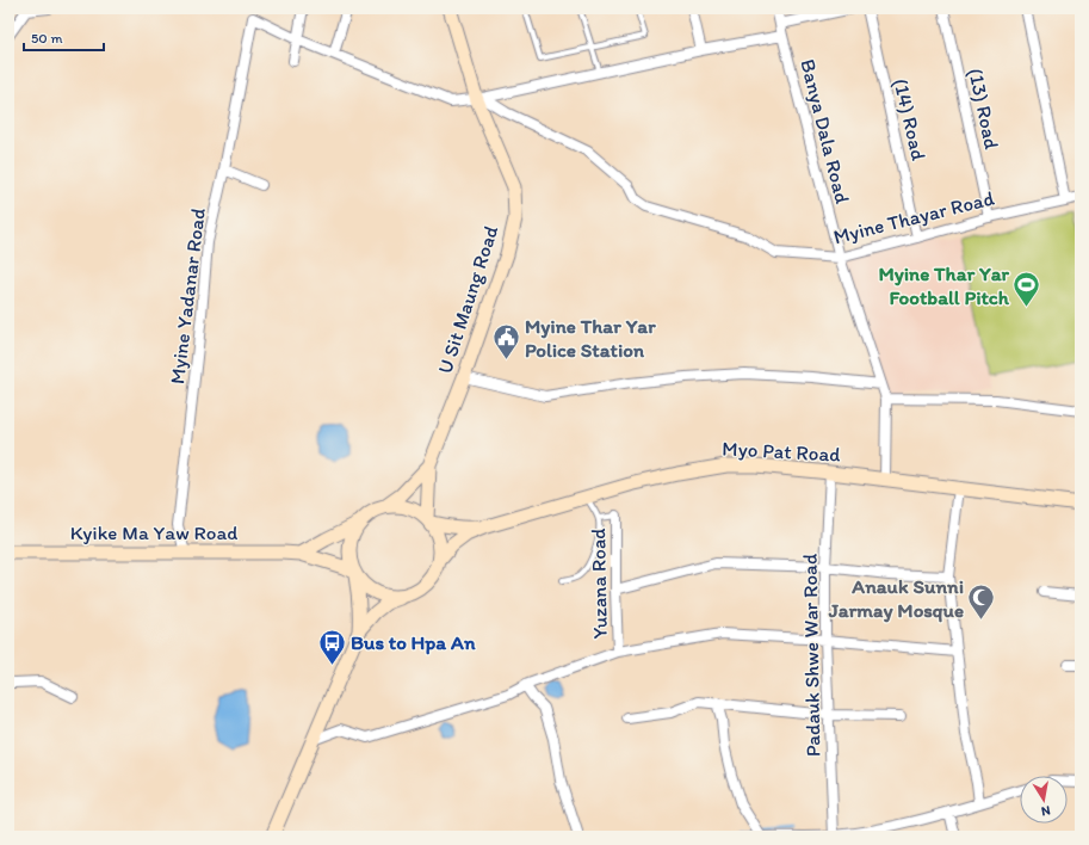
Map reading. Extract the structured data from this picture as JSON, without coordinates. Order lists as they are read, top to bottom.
{
  "streets": {
    "main road": ["U Sit Maung Road", "Myo Pat Road", "Kyike Ma Yaw Road"],
    "street": [
      "(13) Road",
      "(14) Road",
      "Banya Dala Road",
      "Myine Thayar Road",
      "Myine Yadanar Road",
      "Yuzana Road",
      "Padauk Shwe War Road"
    ]
  },
  "crossings": [
    ["(13) Road", "Myine Thayar Road"],
    ["(14) Road", "Myine Thayar Road"],
    ["Banya Dala Road", "Myine Thayar Road"],
    ["Banya Dala Road", "Myo Pat Road"],
    ["Myine Thayar Road", "U Sit Maung Road"],
    ["Myine Yadanar Road", "Kyike Ma Yaw Road"],
    ["Myo Pat Road", "Padauk Shwe War Road"]
  ],
  "places": {
    "sports": ["Myine Thar Yar Football Pitch"],
    "public building": ["Myine Thar Yar Police Station"],
    "mosque": ["Anauk Sunni Jarmay Mosque"],
    "bus stop": ["Bus to Hpa An"]
  },
  "scale_bar": "50 m",
  "north": "bottom"
}
